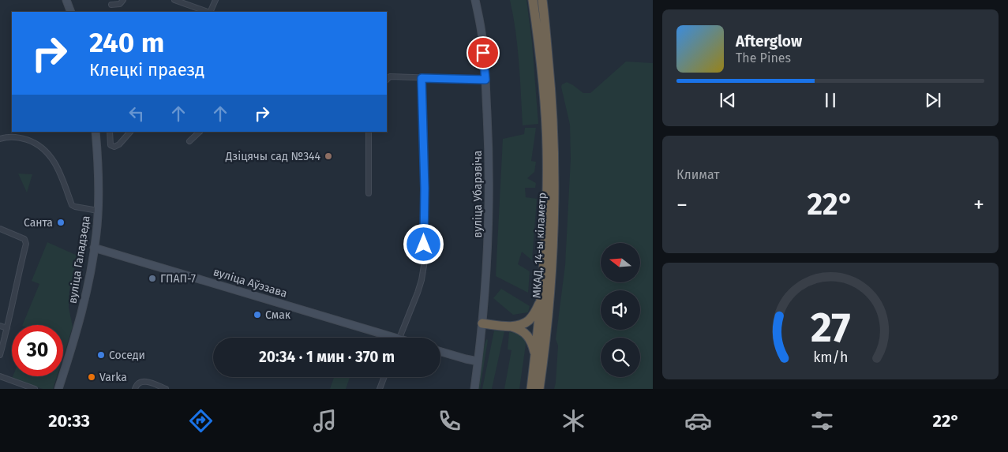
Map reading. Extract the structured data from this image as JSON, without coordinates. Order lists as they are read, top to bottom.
{
  "streets": {
    "highway": ["МКАД, 14-ы кіламетр"],
    "main road": ["вуліца Убарэвіча", "вуліца Галадзеда", "вуліца Аўэзава"]
  },
  "crossings": [
    ["вуліца Галадзеда", "вуліца Аўэзава"]
  ],
  "places": [
    "Дзіцячы сад №344",
    "Санта",
    "ГПАП-7",
    "Смак",
    "Соседи",
    "Varka"
  ],
  "north": "left",
  "page": {
    "turn": ["240 m", "Клецкі праезд"],
    "song": ["Afterglow", "The Pines"],
    "tile": "Климат",
    "heat": ["−", "22°", "+"],
    "limit": "30",
    "trip": "20:34 · 1 мин · 370 m",
    "tabs": ["20:33", "22°"],
    "gauge": ["27", "km/h"]
  }
}
